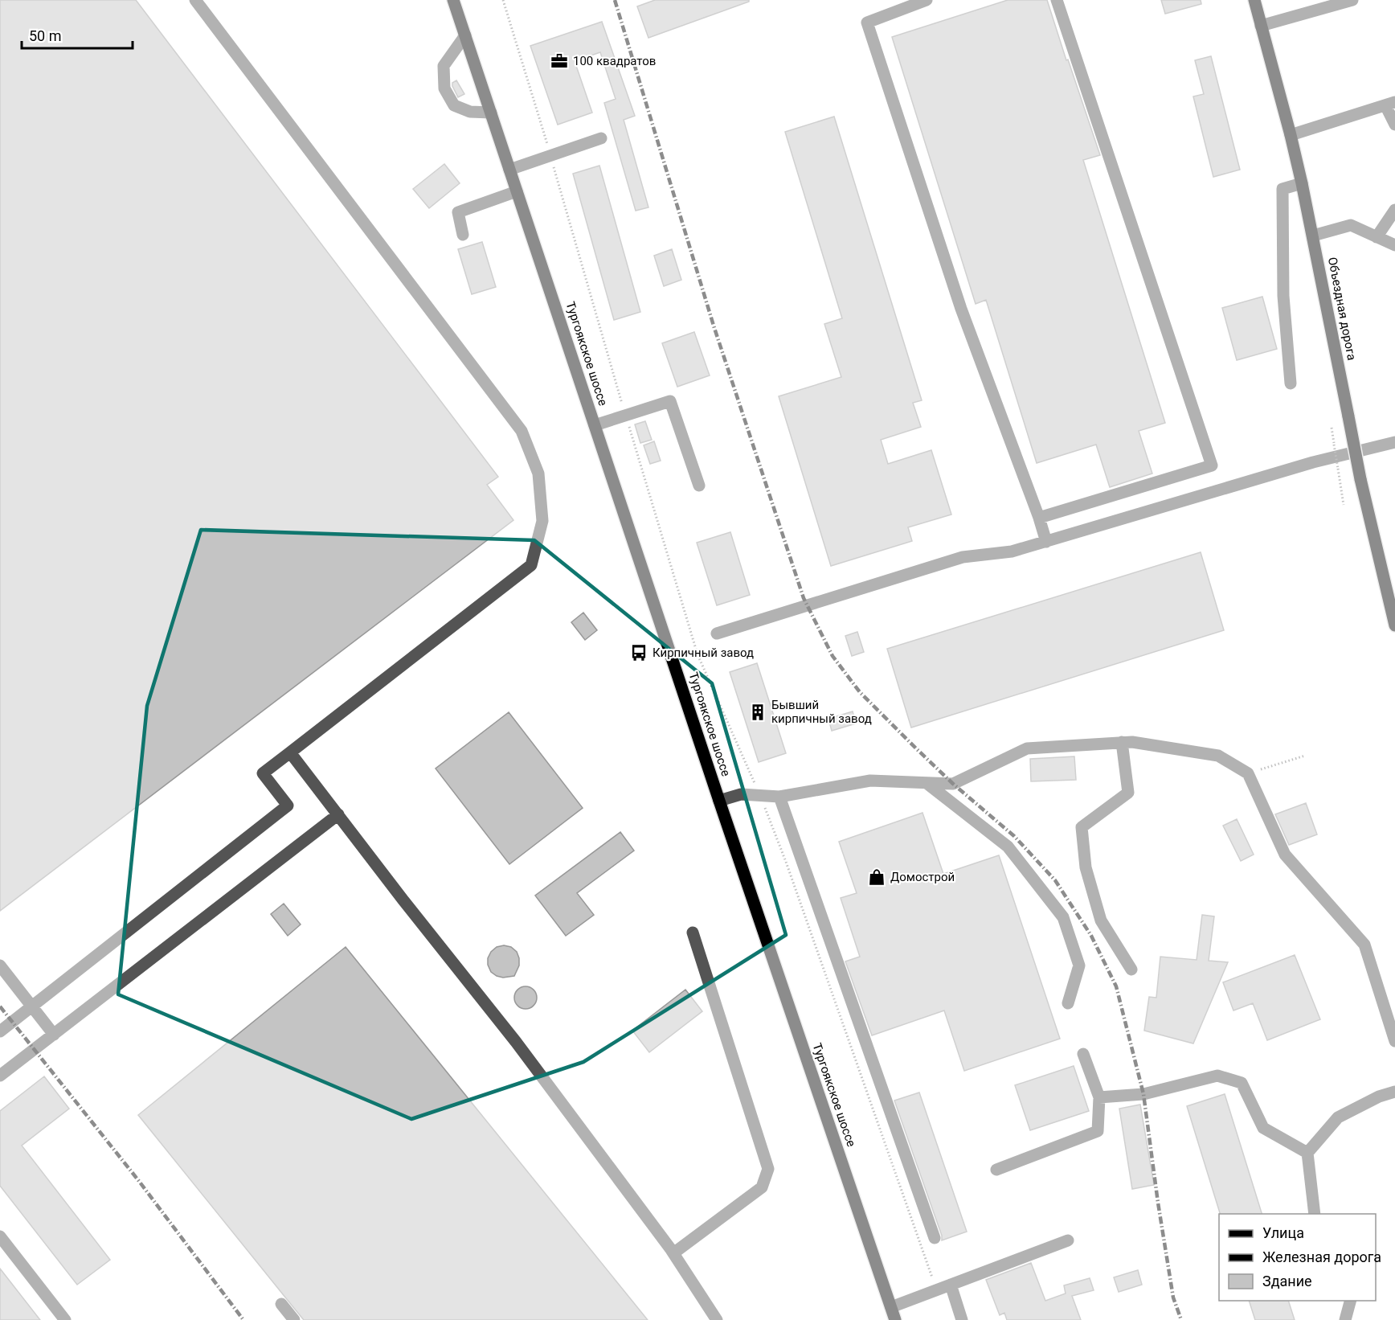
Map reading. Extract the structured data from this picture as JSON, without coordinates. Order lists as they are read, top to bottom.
{
  "streets": {
    "main road": ["Объездная дорога", "Тургоякское шоссе"]
  },
  "places": {
    "office": ["100 квадратов"],
    "bus stop": ["Кирпичный завод"],
    "building": ["Бывший кирпичный завод"],
    "shop": ["Домострой"]
  },
  "legend": ["Улица", "Железная дорога", "Здание"],
  "scale_bar": "50 m"
}
